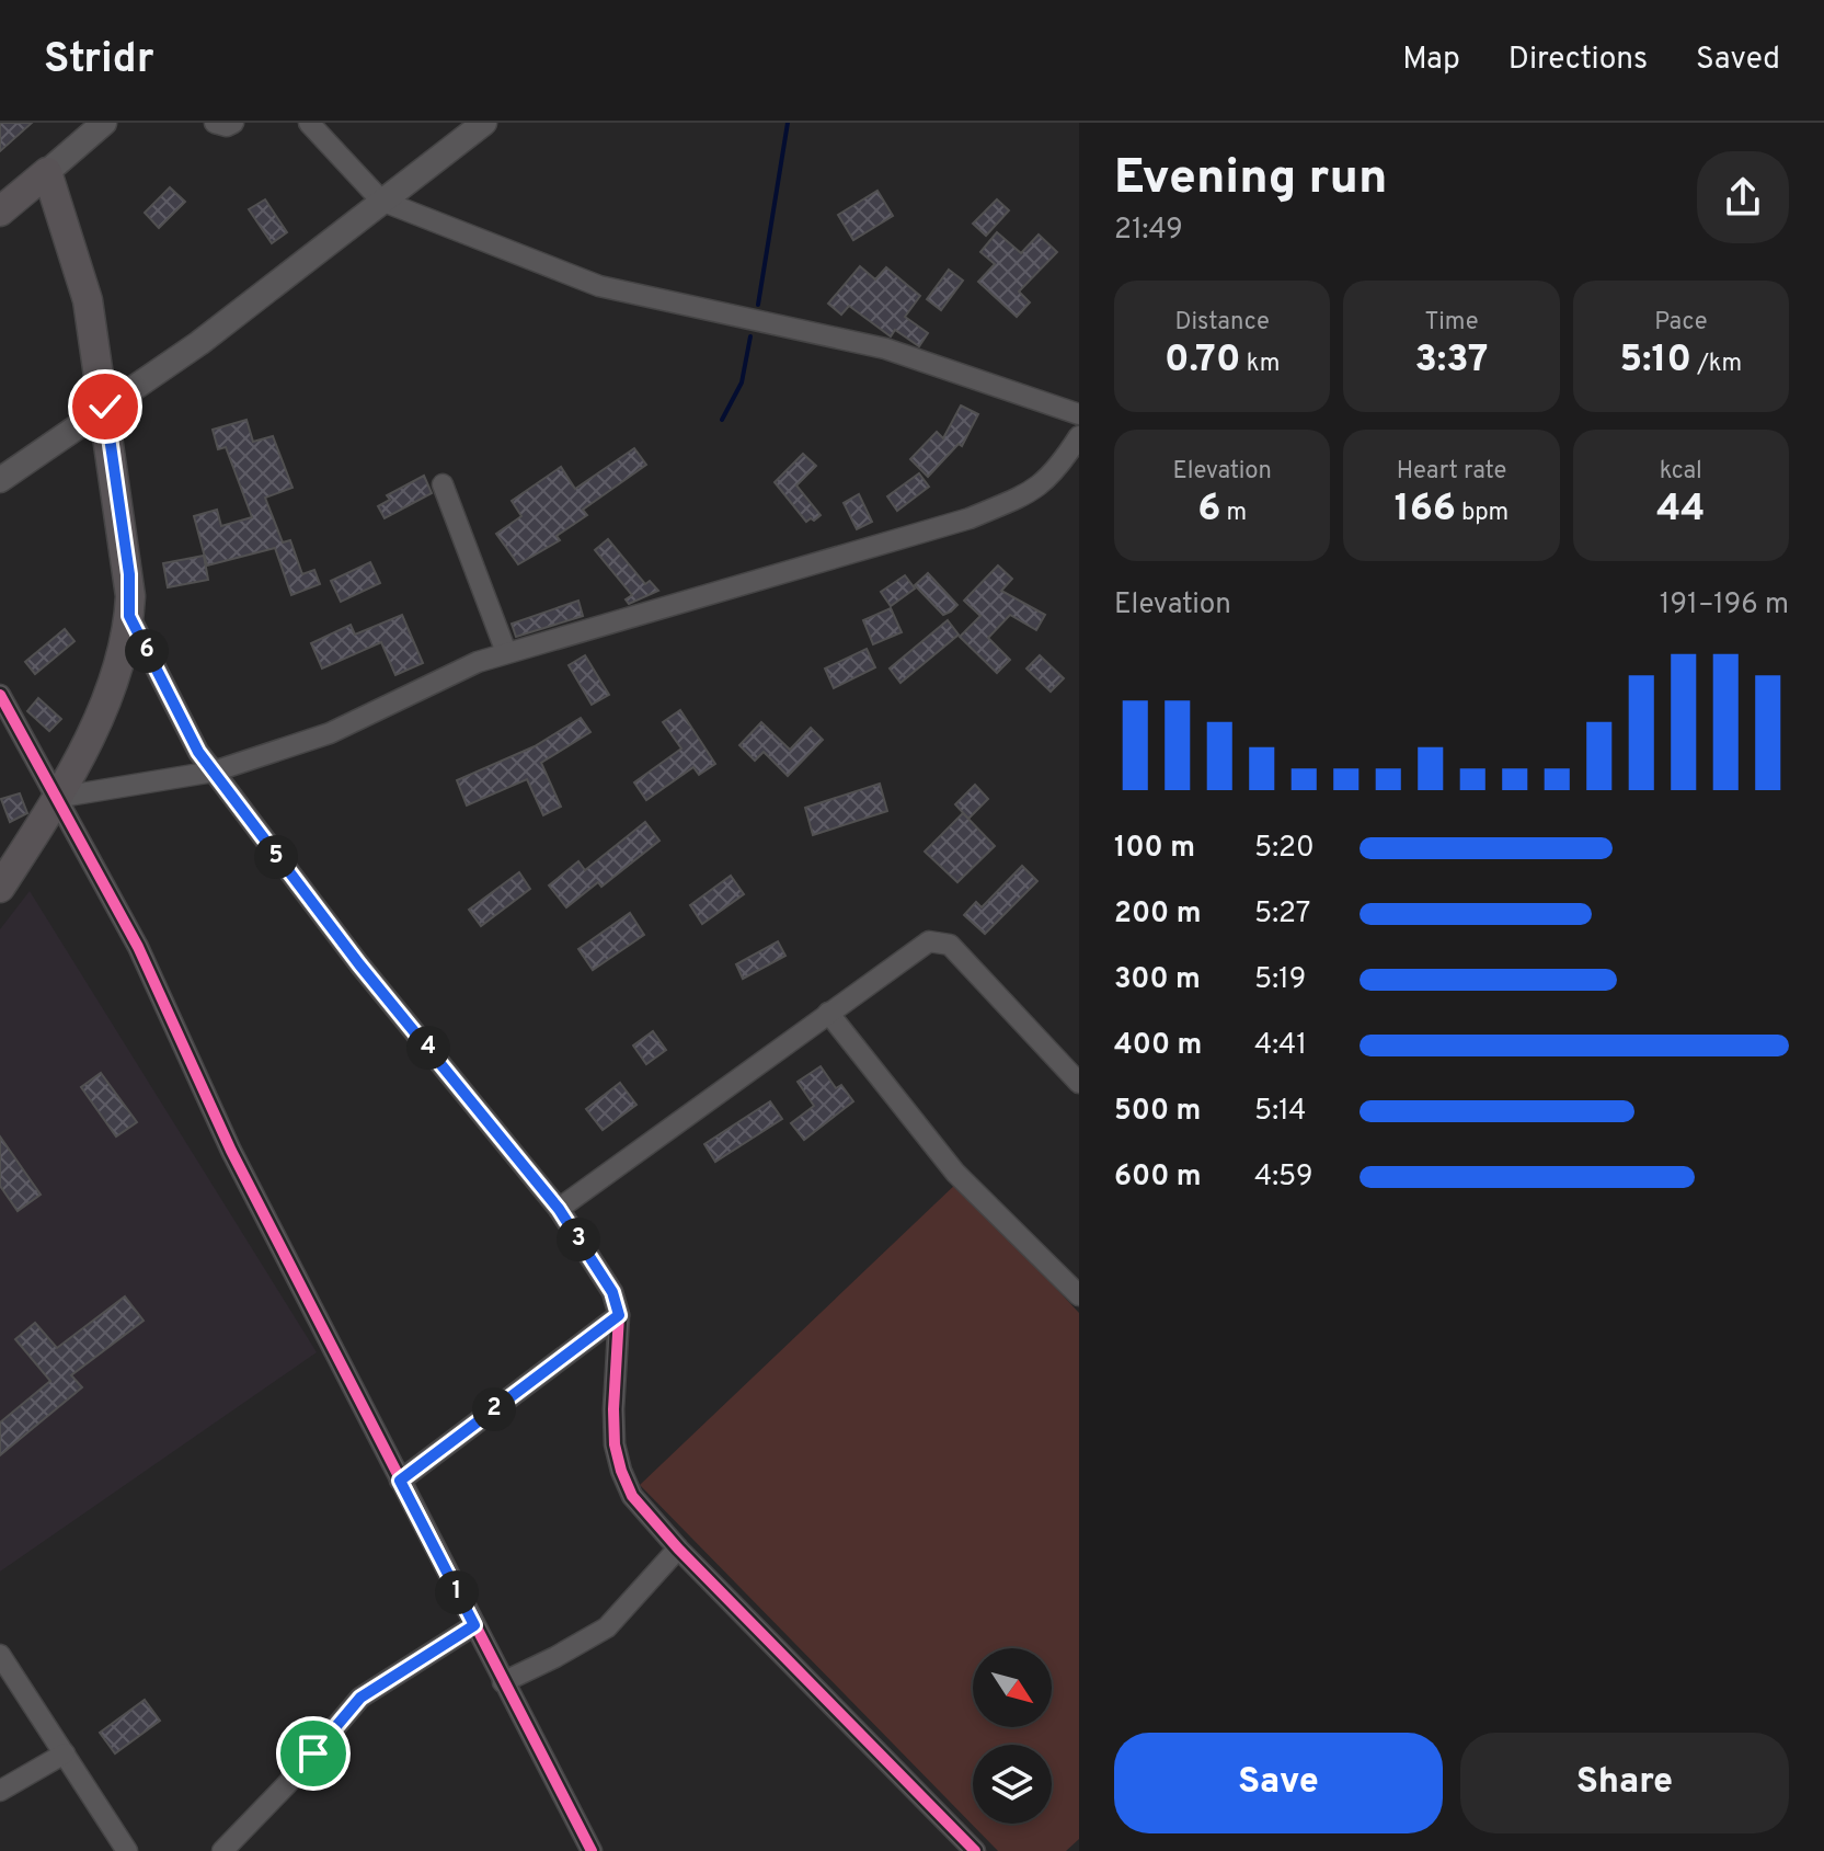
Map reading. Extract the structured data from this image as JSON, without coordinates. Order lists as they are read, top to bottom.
{
  "north": "bottom right",
  "page": {
    "header": "Stridr",
    "nav": ["Map", "Directions", "Saved"],
    "heading": ["Evening run", "21:49"],
    "stats": [
      ["Distance", "0.70 km"],
      ["Time", "3:37"],
      ["Pace", "5:10 /km"],
      ["Elevation", "6 m"],
      ["Heart rate", "166 bpm"],
      ["kcal", "44"]
    ],
    "chart": ["Elevation", "191–196 m"],
    "pins": [
      "6",
      "5",
      "4",
      "3",
      "2",
      "1"
    ],
    "list": [
      {
        "name": "100 m",
        "note": "5:20"
      },
      {
        "name": "200 m",
        "note": "5:27"
      },
      {
        "name": "300 m",
        "note": "5:19"
      },
      {
        "name": "400 m",
        "note": "4:41"
      },
      {
        "name": "500 m",
        "note": "5:14"
      },
      {
        "name": "600 m",
        "note": "4:59"
      }
    ],
    "buttons": ["Save", "Share"]
  }
}
